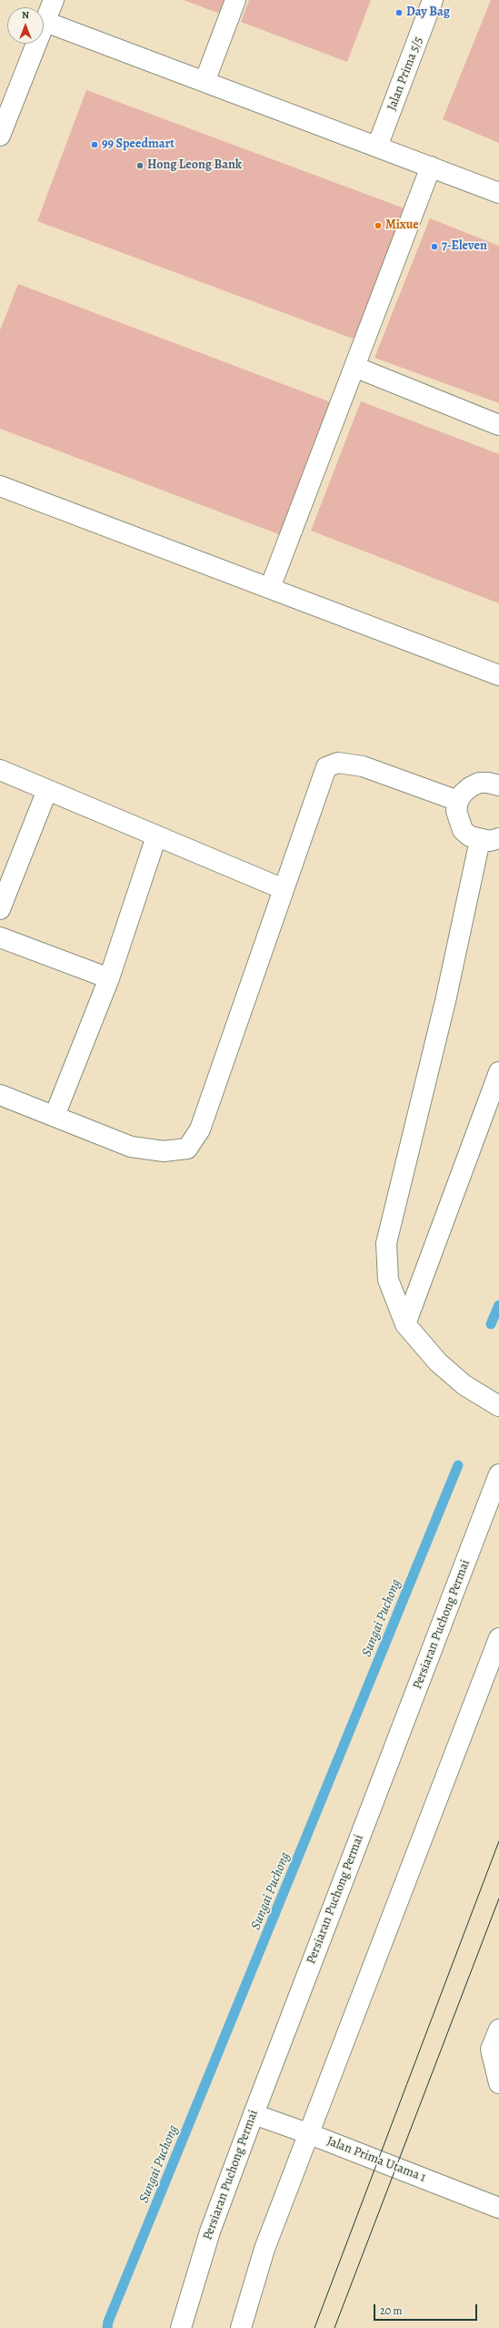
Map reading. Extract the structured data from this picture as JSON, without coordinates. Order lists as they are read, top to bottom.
{
  "streets": {
    "street": ["Jalan Prima 5/5", "Persiaran Puchong Permai", "Jalan Prima Utama 1"]
  },
  "crossings": [
    ["Persiaran Puchong Permai", "Jalan Prima Utama 1"]
  ],
  "water": ["Sungai Puchong"],
  "places": [
    "Day Bag",
    "99 Speedmart",
    "Hong Leong Bank",
    "Mixue",
    "7-Eleven"
  ],
  "scale_bar": "20 m",
  "north": "top"
}
